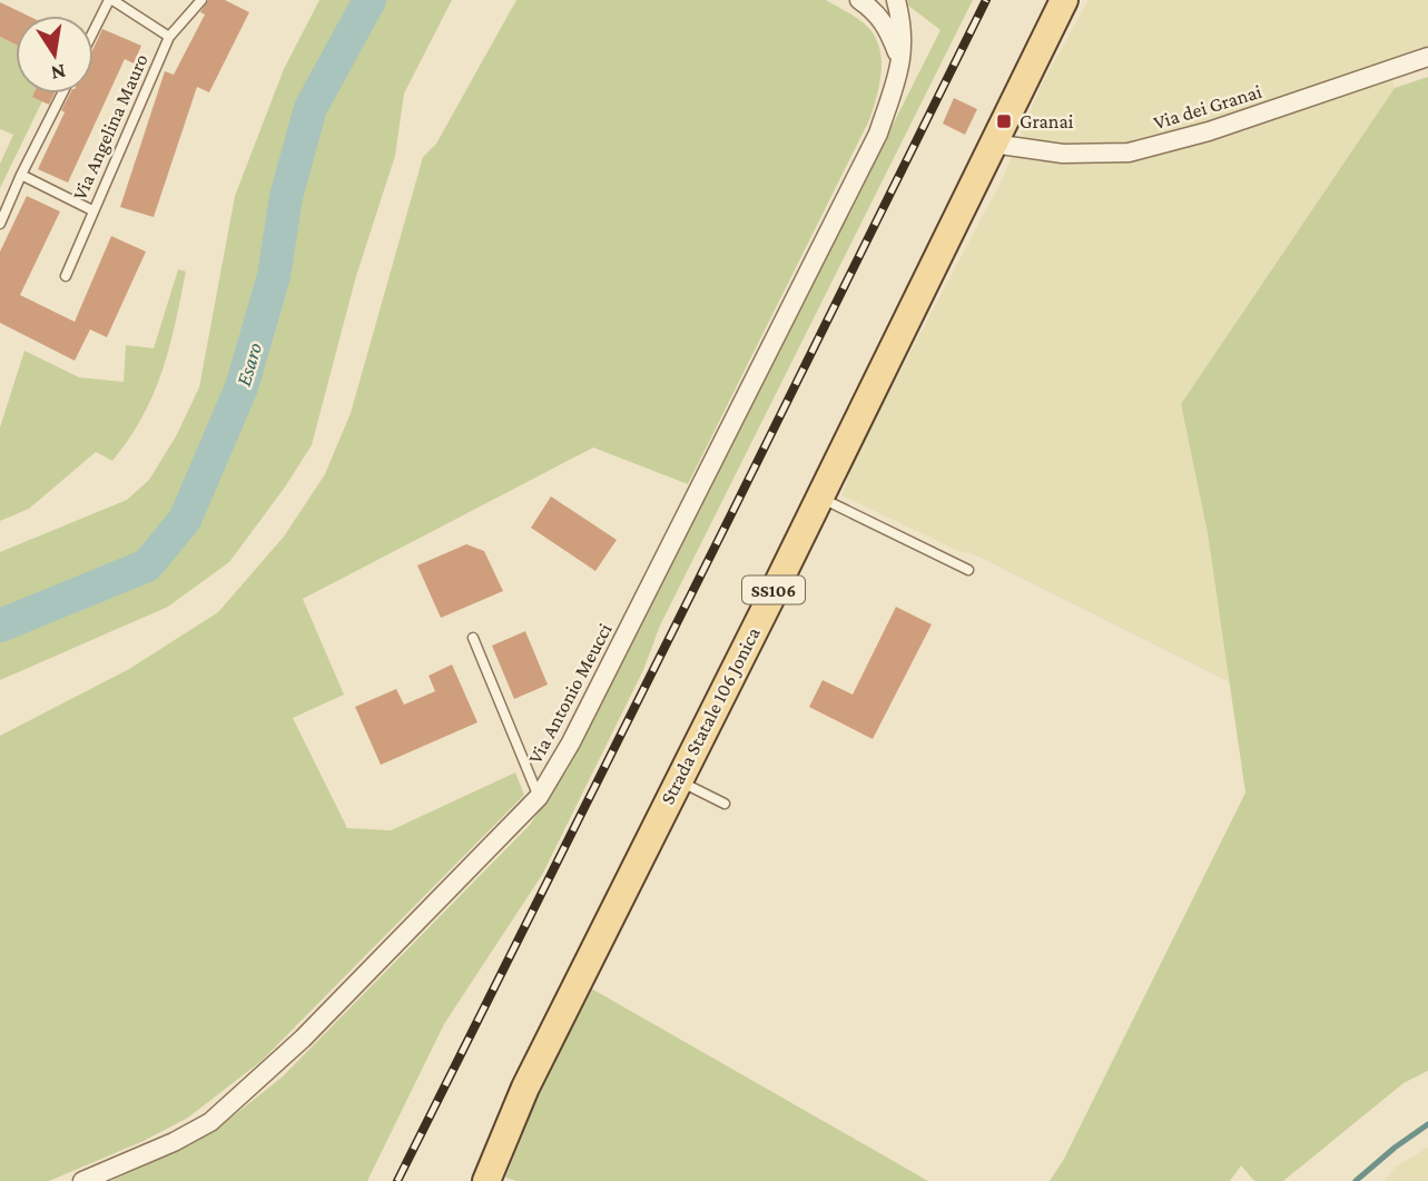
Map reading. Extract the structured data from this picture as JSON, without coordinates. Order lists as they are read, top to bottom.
{
  "streets": {
    "main road": ["SS106", "Strada Statale 106 Jonica"],
    "street": ["Via dei Granai", "Via Antonio Meucci"],
    "lane": ["Via Angelina Mauro"]
  },
  "crossings": [
    ["Via dei Granai", "Strada Statale 106 Jonica"]
  ],
  "water": ["Esaro"],
  "places": {
    "transit": ["Granai"]
  },
  "north": "bottom"
}
